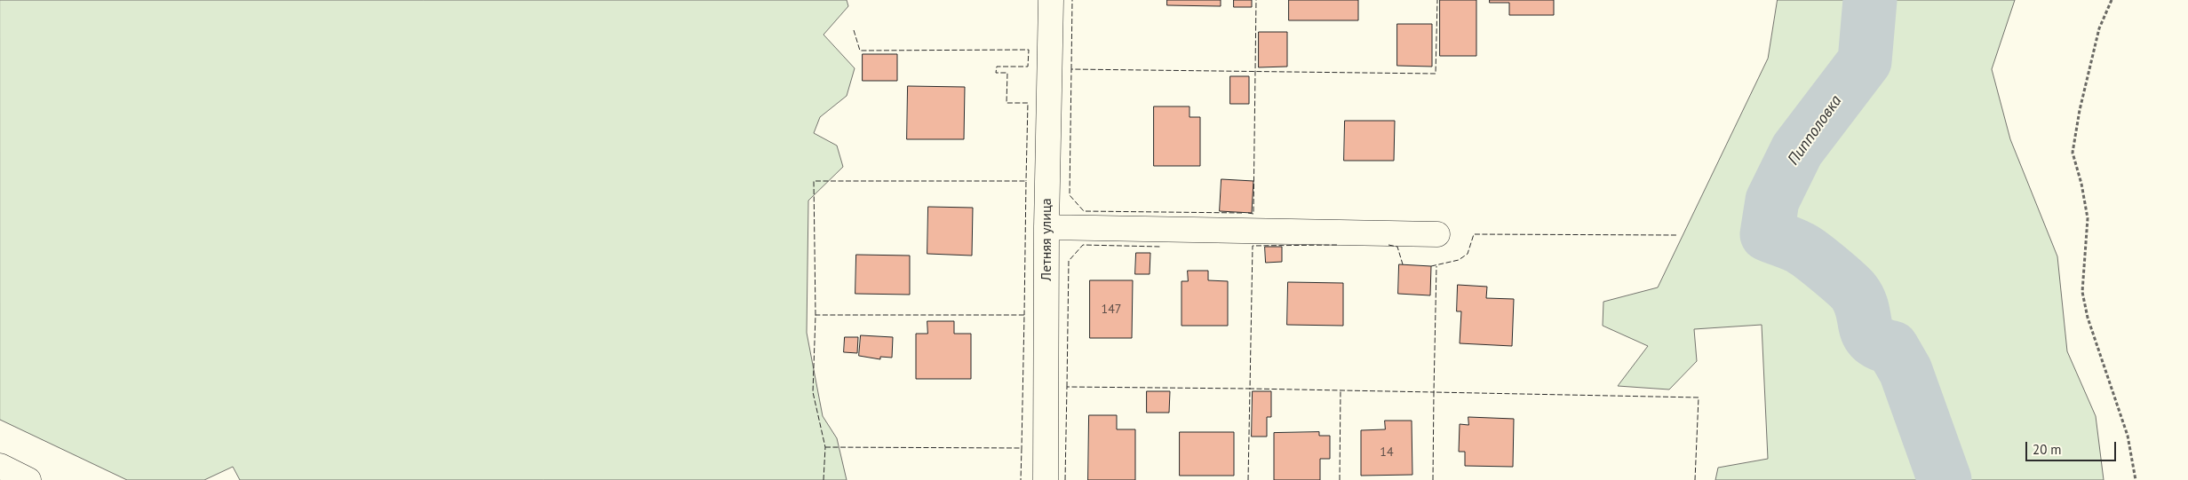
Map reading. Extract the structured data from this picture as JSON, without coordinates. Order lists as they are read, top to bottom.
{
  "streets": {
    "street": ["Летняя улица"]
  },
  "water": ["Пипполовка"],
  "house_numbers": ["147", "14"],
  "scale_bar": "20 m"
}
